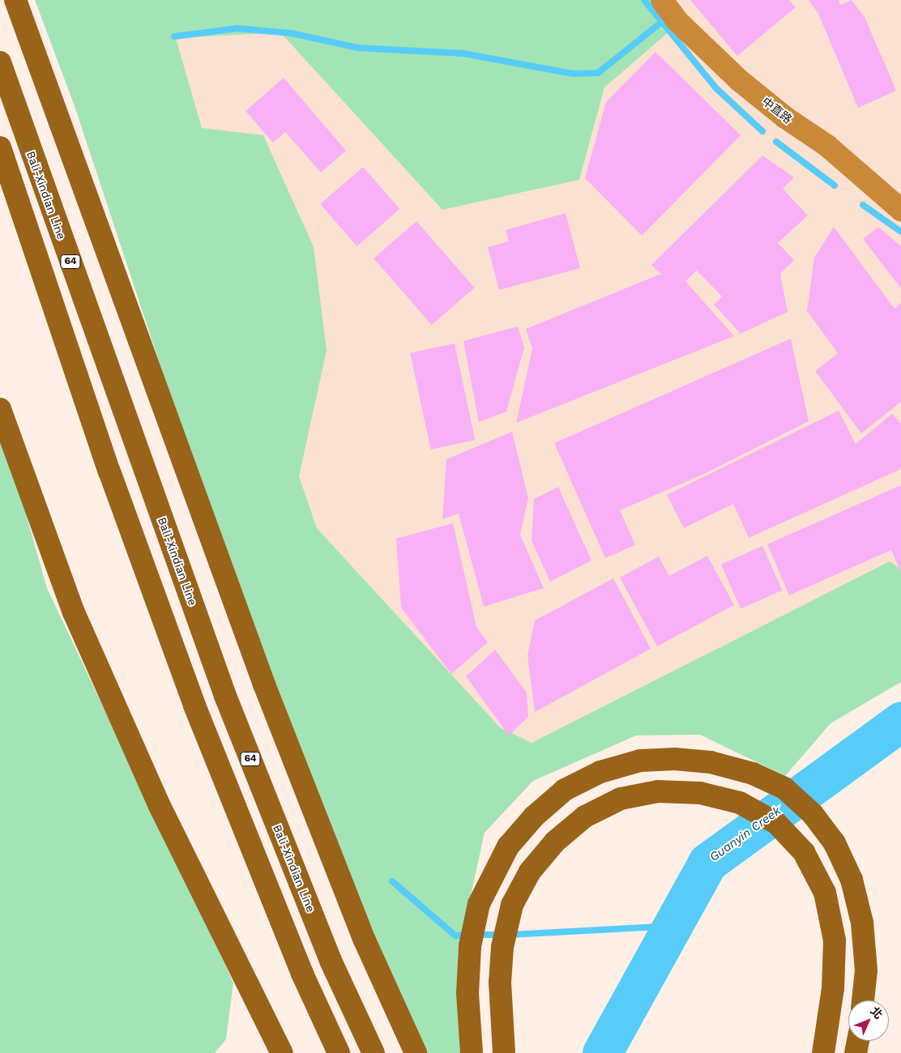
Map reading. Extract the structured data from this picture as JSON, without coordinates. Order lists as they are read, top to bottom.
{
  "streets": {
    "highway": ["Bali-Xindian Line", "64"],
    "street": ["中直路"]
  },
  "water": ["Guanyin Creek"],
  "north": "top right"
}
